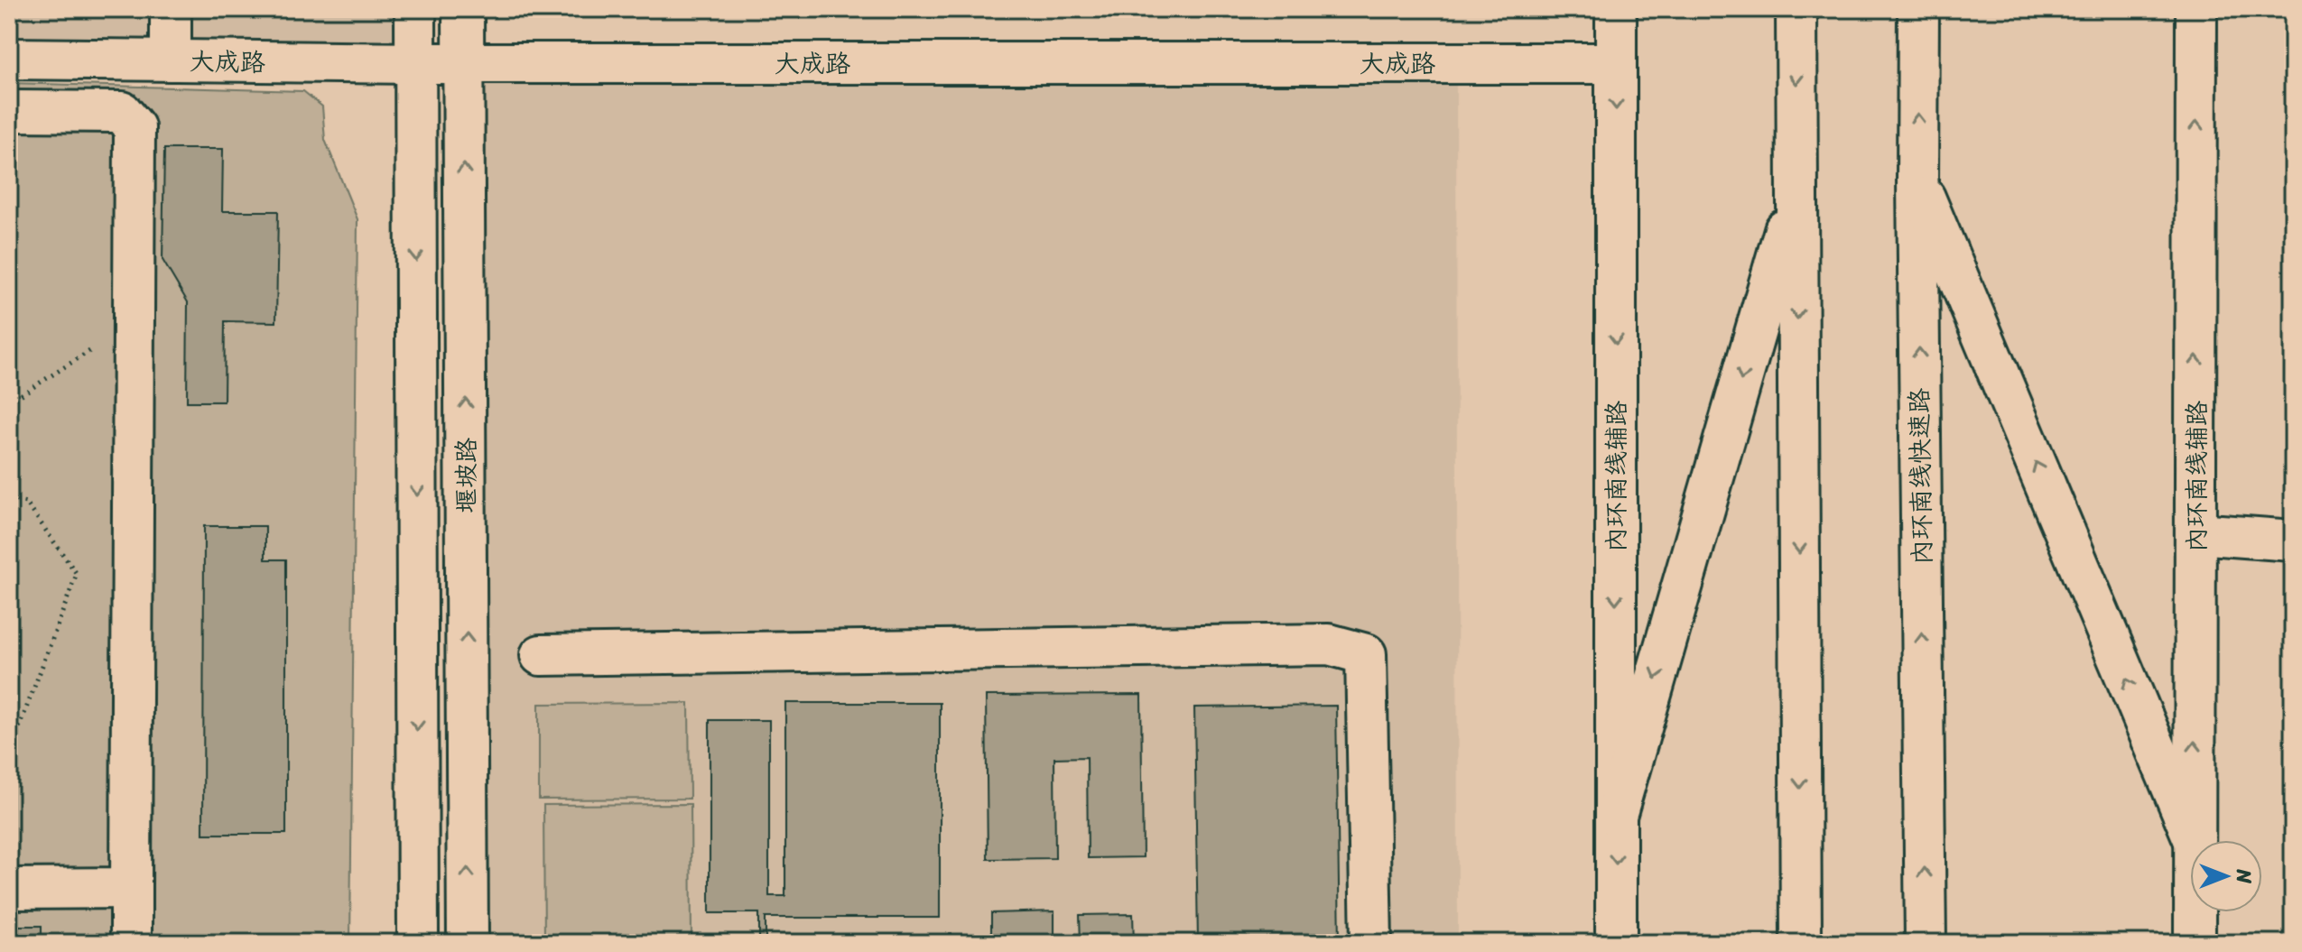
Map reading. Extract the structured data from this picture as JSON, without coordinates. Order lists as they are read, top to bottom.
{
  "streets": {
    "main road": [
      "大成路",
      "堰坡路",
      "内环南线辅路",
      "内环南线快速路"
    ]
  },
  "crossings": [
    ["大成路", "堰坡路"],
    ["大成路", "内环南线辅路"]
  ],
  "north": "right"
}
